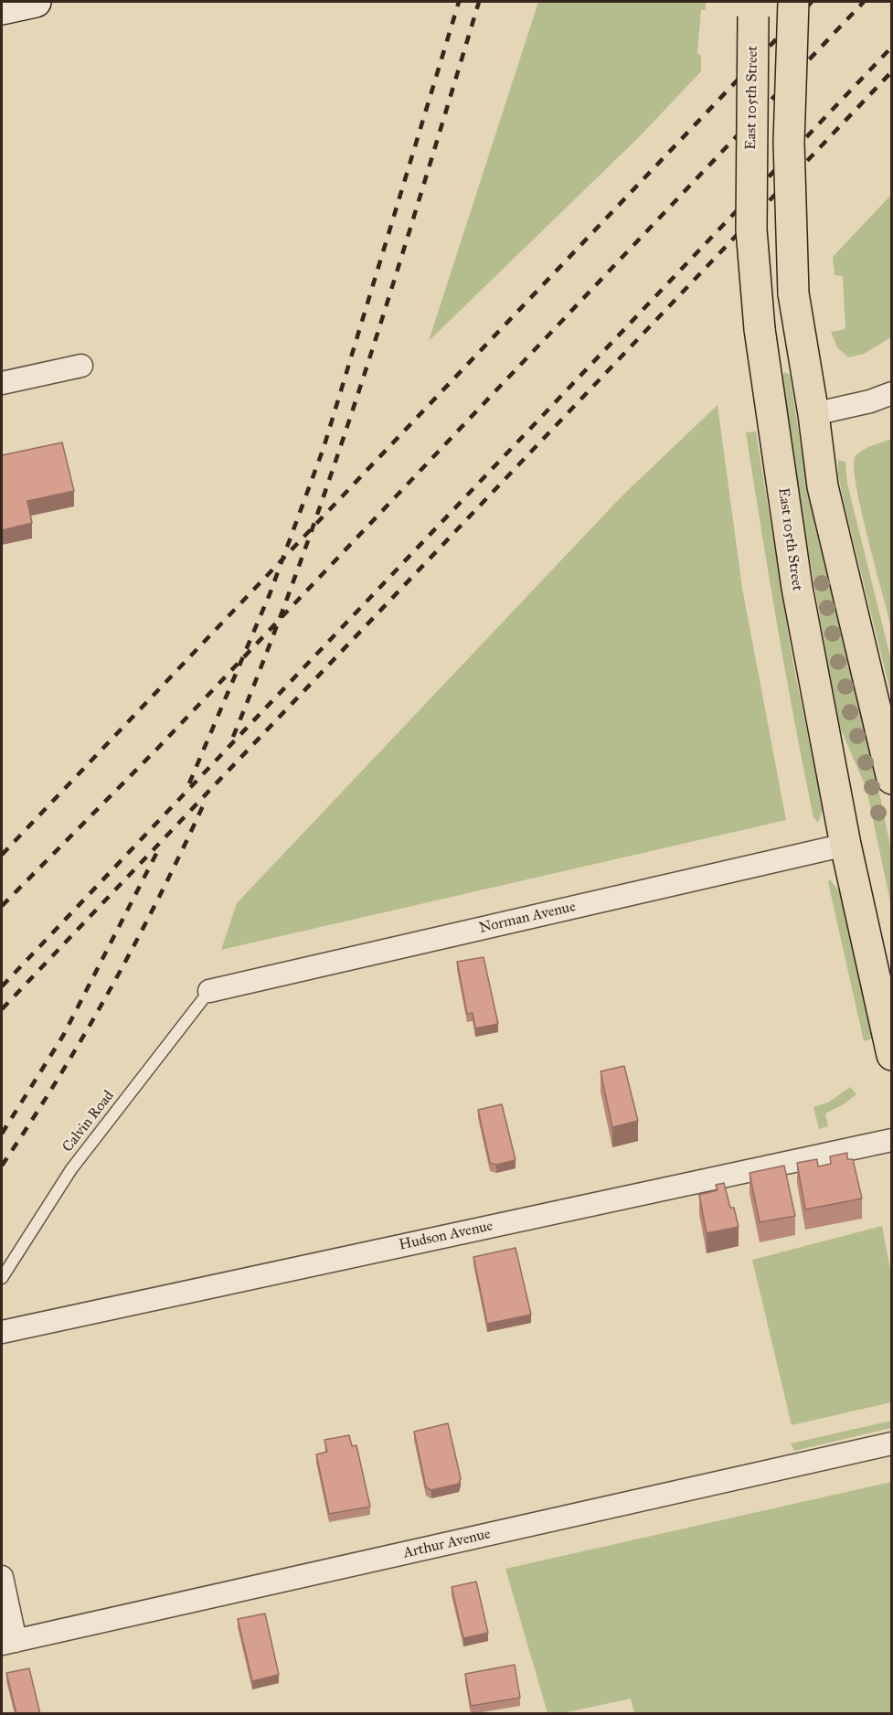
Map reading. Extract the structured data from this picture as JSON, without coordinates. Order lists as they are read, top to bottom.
{
  "streets": {
    "main road": ["East 105th Street"],
    "street": ["Norman Avenue", "Hudson Avenue", "Arthur Avenue"],
    "lane": ["Calvin Road"]
  },
  "crossings": [
    ["East 105th Street", "Norman Avenue"],
    ["Norman Avenue", "Calvin Road"]
  ]
}
